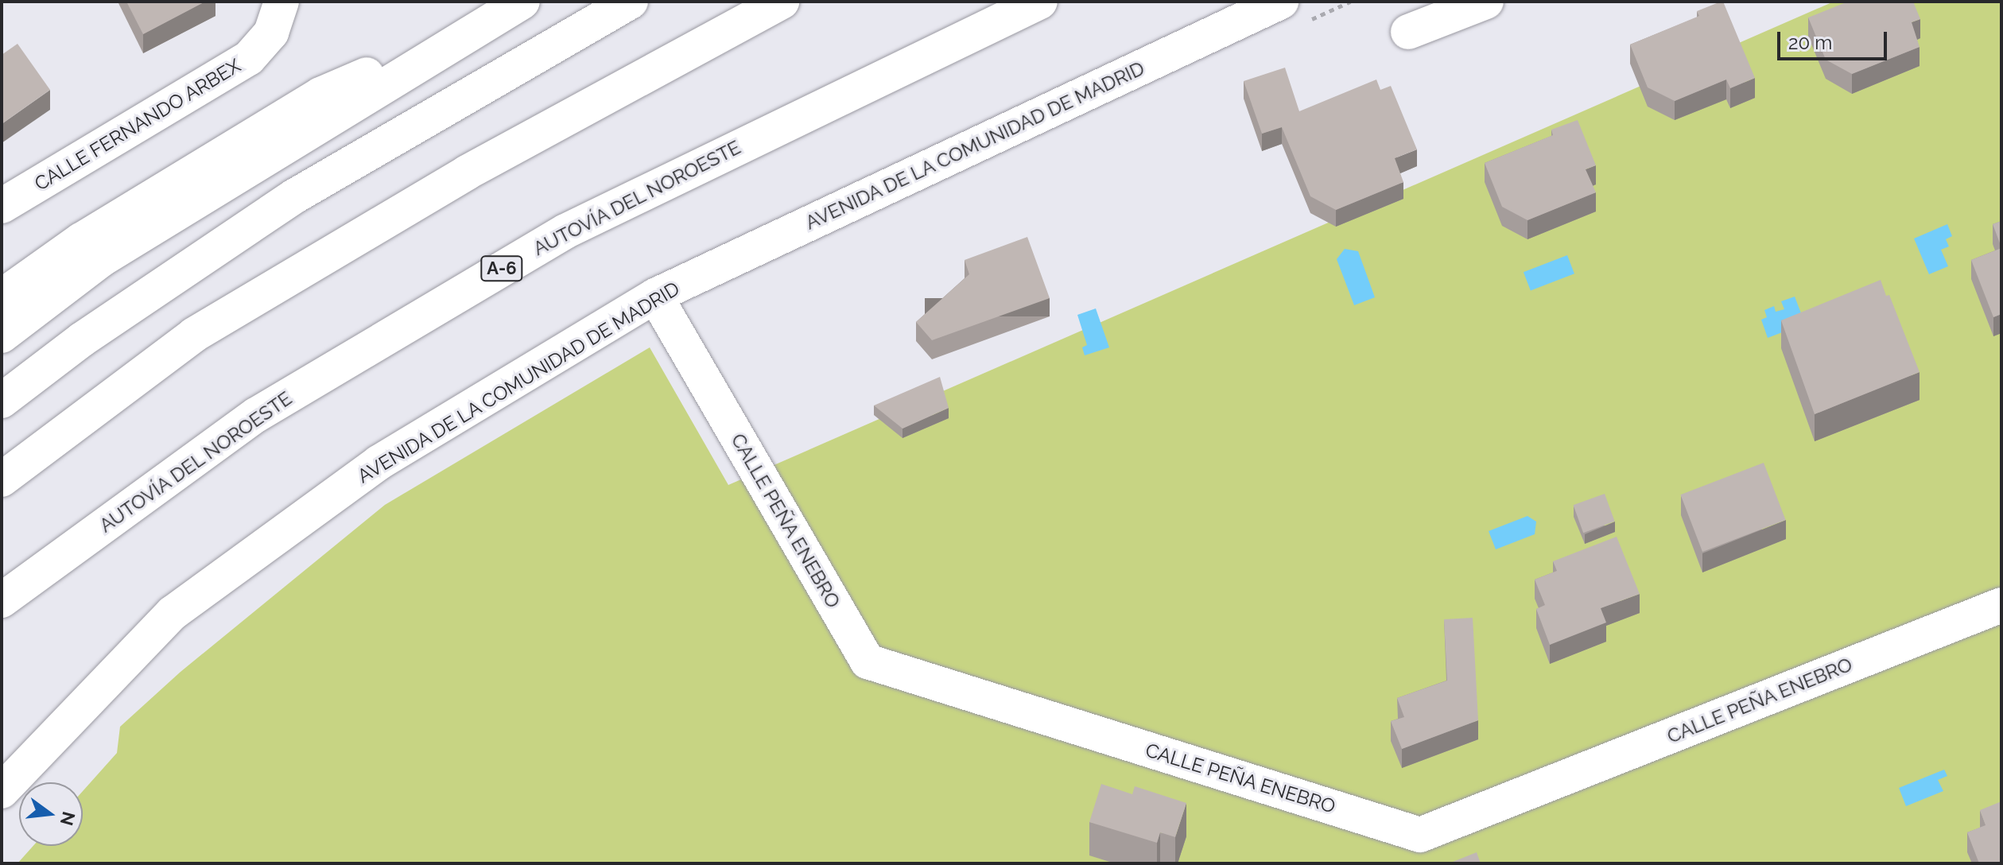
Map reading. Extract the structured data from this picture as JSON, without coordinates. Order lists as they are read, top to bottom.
{
  "streets": {
    "main road": [
      "CALLE FERNANDO ARBEX",
      "AVENIDA DE LA COMUNIDAD DE MADRID",
      "AUTOVÍA DEL NOROESTE",
      "A-6",
      "CALLE PEÑA ENEBRO"
    ]
  },
  "crossings": [
    ["AVENIDA DE LA COMUNIDAD DE MADRID", "CALLE PEÑA ENEBRO"]
  ],
  "scale_bar": "20 m",
  "north": "right"
}
